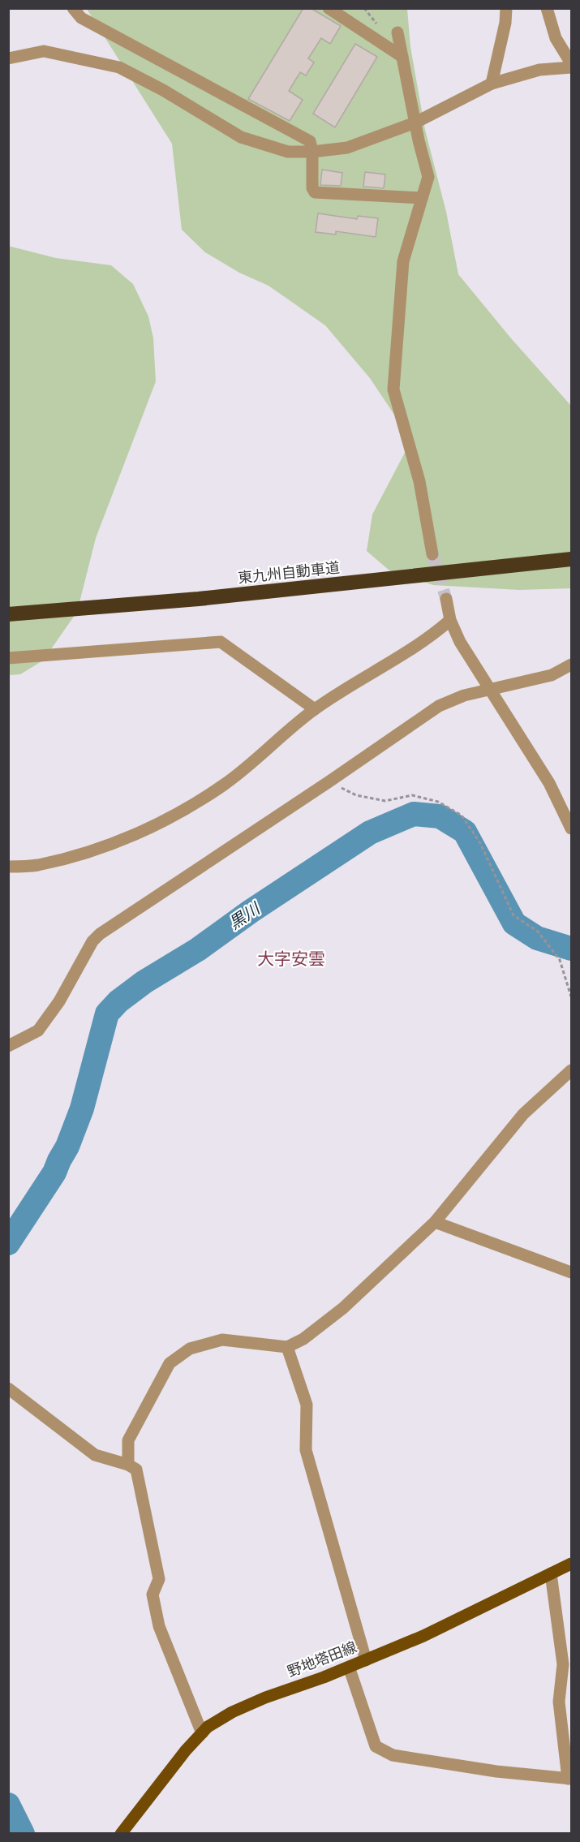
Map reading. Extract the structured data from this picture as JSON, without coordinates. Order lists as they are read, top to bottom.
{
  "streets": {
    "highway": ["東九州自動車道"],
    "main road": ["野地塔田線"]
  },
  "districts": ["大字安雲"],
  "water": ["黒川"]
}
